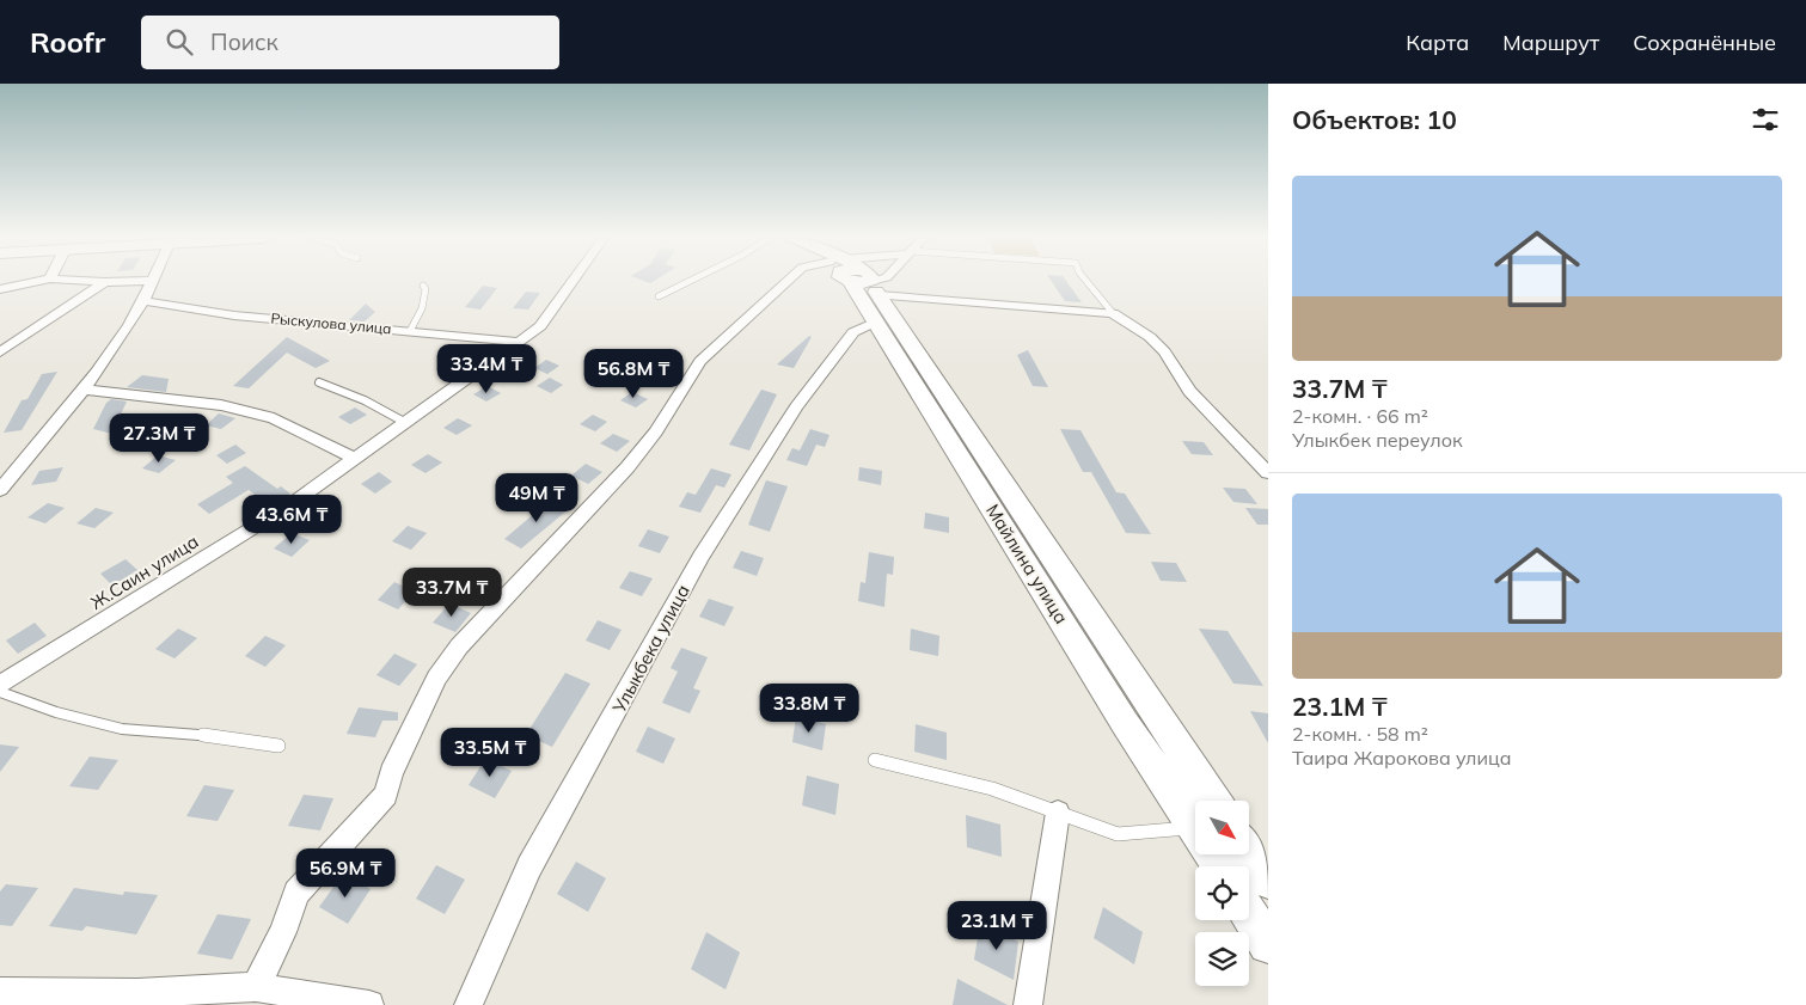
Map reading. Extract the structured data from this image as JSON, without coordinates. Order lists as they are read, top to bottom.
{
  "streets": {
    "street": [
      "Рыскулова улица",
      "Майлина улица",
      "Ж.Саин улица",
      "Улыкбека улица"
    ]
  },
  "crossings": [
    ["Рыскулова улица", "Ж.Саин улица"],
    ["Майлина улица", "Улыкбека улица"]
  ],
  "north": "bottom right",
  "page": {
    "header": "Roofr",
    "search": "Поиск",
    "nav": ["Карта", "Маршрут", "Сохранённые"],
    "heading": "Объектов: 10",
    "list": [
      {
        "name": "33.7M ₸",
        "note": "2-комн. · 66 m² · Улыкбек переулок"
      },
      {
        "name": "23.1M ₸",
        "note": "2-комн. · 58 m² · Таира Жарокова улица"
      }
    ],
    "price": [
      "33.4M ₸",
      "56.8M ₸",
      "27.3M ₸",
      "49M ₸",
      "43.6M ₸",
      "33.7M ₸",
      "33.8M ₸",
      "33.5M ₸",
      "56.9M ₸",
      "23.1M ₸"
    ]
  }
}
